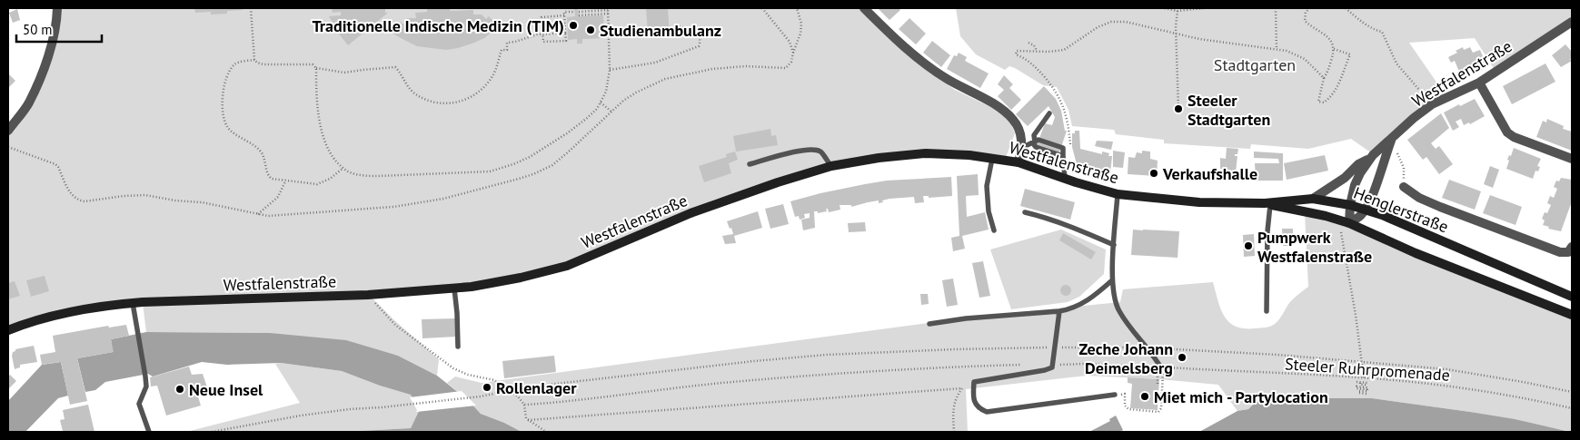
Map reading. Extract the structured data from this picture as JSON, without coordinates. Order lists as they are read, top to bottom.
{
  "streets": {
    "main road": ["Westfalenstraße", "Henglerstraße"],
    "path": ["Steeler Ruhrpromenade"]
  },
  "crossings": [
    ["Westfalenstraße", "Henglerstraße"]
  ],
  "parks": ["Stadtgarten"],
  "places": [
    "Traditionelle Indische Medizin (TIM)",
    "Studienambulanz",
    "Steeler Stadtgarten",
    "Verkaufshalle",
    "Pumpwerk Westfalenstraße",
    "Zeche Johann Deimelsberg",
    "Rollenlager",
    "Neue Insel",
    "Miet mich - Partylocation"
  ],
  "scale_bar": "50 m"
}
